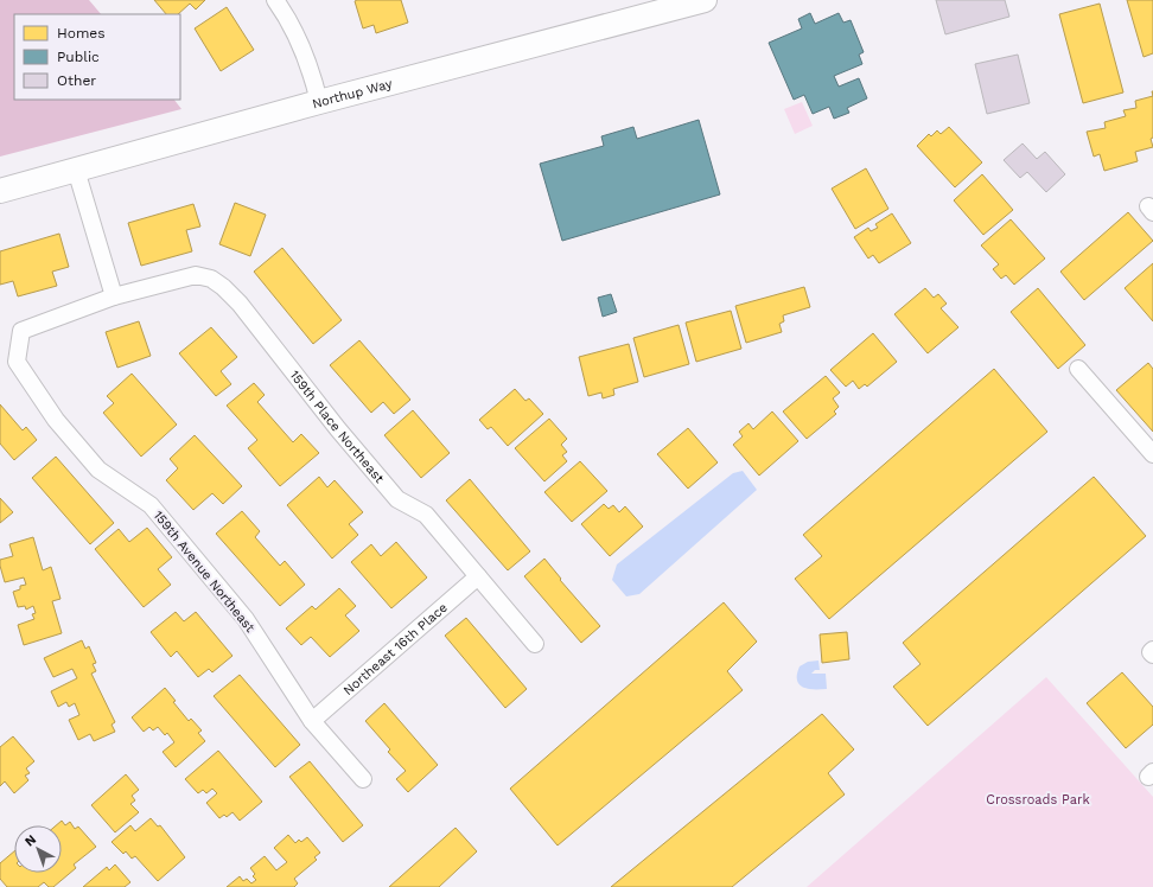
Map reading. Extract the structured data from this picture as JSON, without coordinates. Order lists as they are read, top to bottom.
{
  "streets": {
    "street": [
      "Northup Way",
      "159th Place Northeast",
      "159th Avenue Northeast",
      "Northeast 16th Place"
    ]
  },
  "crossings": [
    ["159th Place Northeast", "159th Avenue Northeast"],
    ["159th Place Northeast", "Northeast 16th Place"],
    ["159th Avenue Northeast", "Northeast 16th Place"]
  ],
  "parks": ["Crossroads Park"],
  "legend": ["Homes", "Public", "Other"],
  "north": "top left"
}
